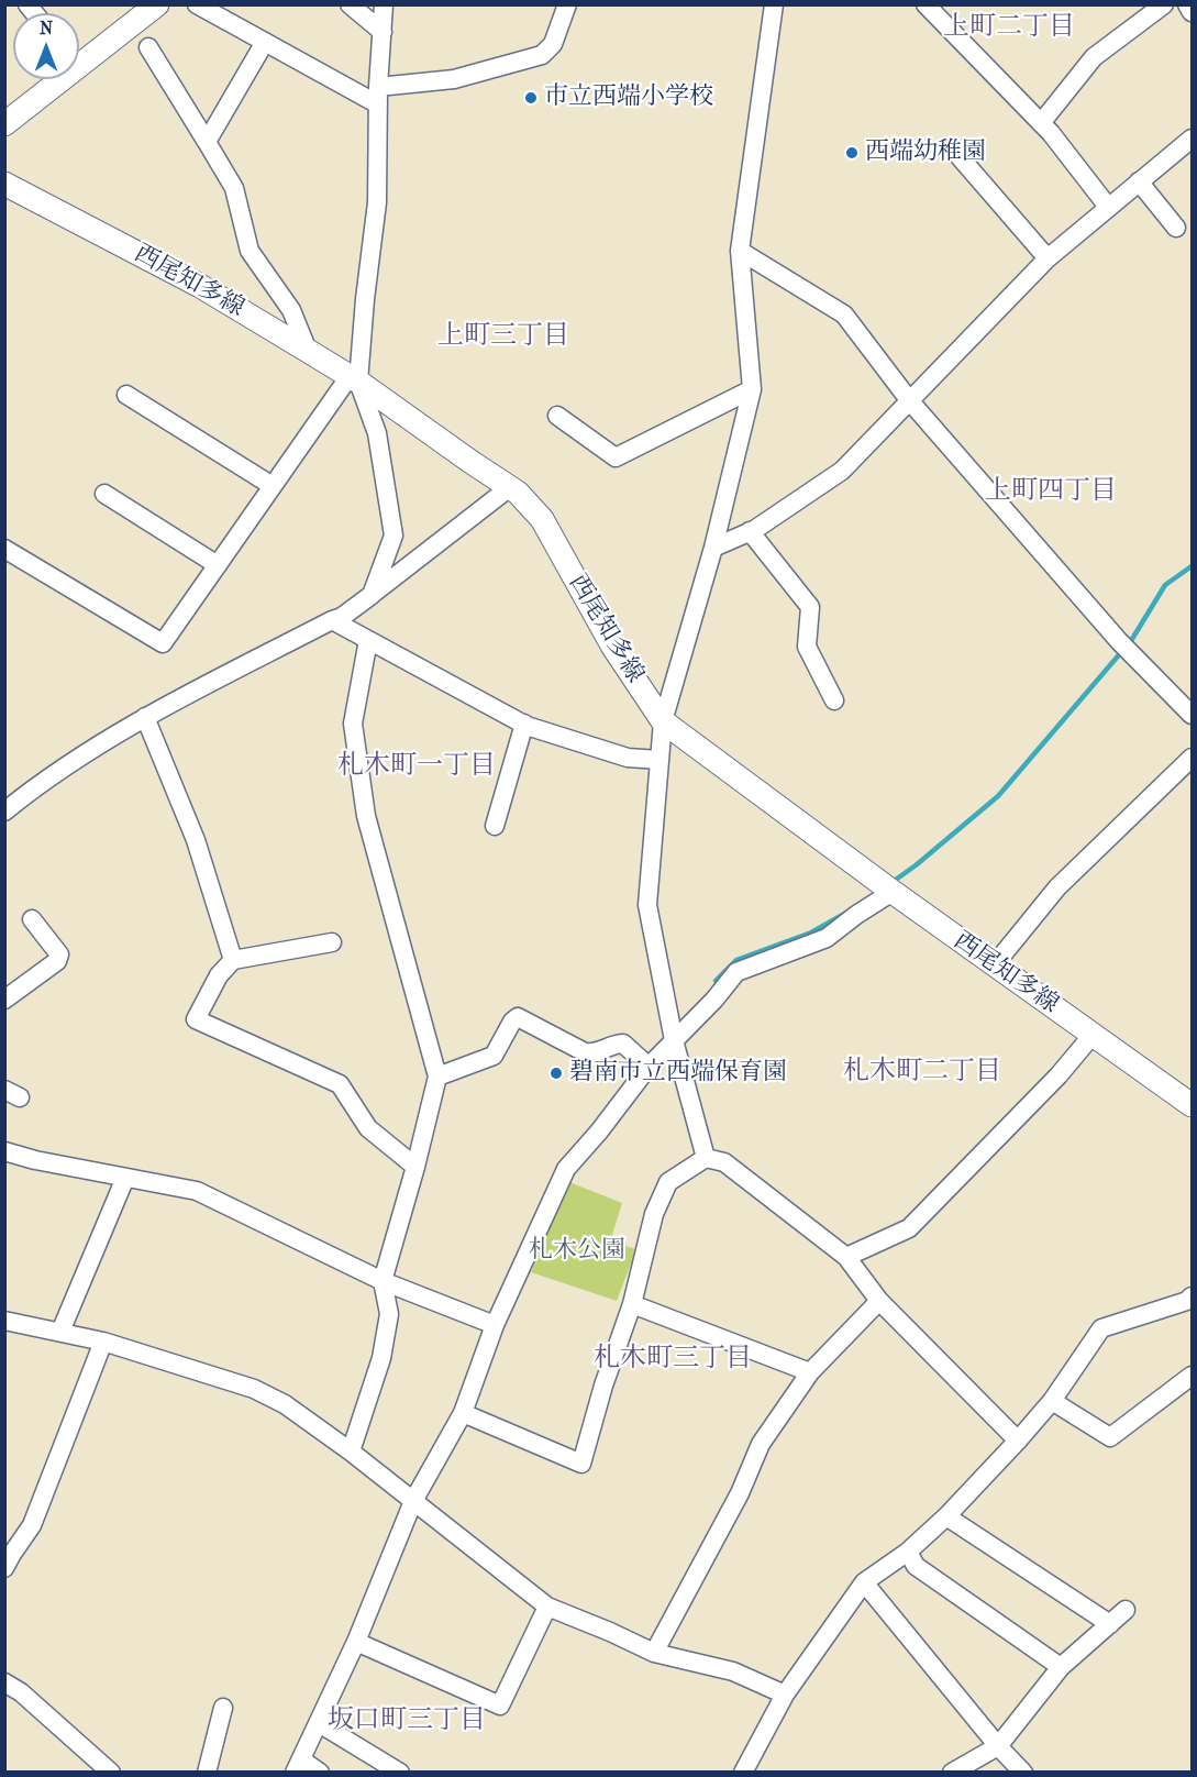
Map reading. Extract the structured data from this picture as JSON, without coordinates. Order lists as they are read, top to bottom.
{
  "streets": {
    "main road": ["西尾知多線"]
  },
  "districts": [
    "上町二丁目",
    "上町三丁目",
    "上町四丁目",
    "札木町一丁目",
    "札木町二丁目",
    "札木町三丁目",
    "坂口町三丁目"
  ],
  "parks": ["札木公園"],
  "places": ["市立西端小学校", "西端幼稚園", "碧南市立西端保育園"],
  "north": "top"
}
